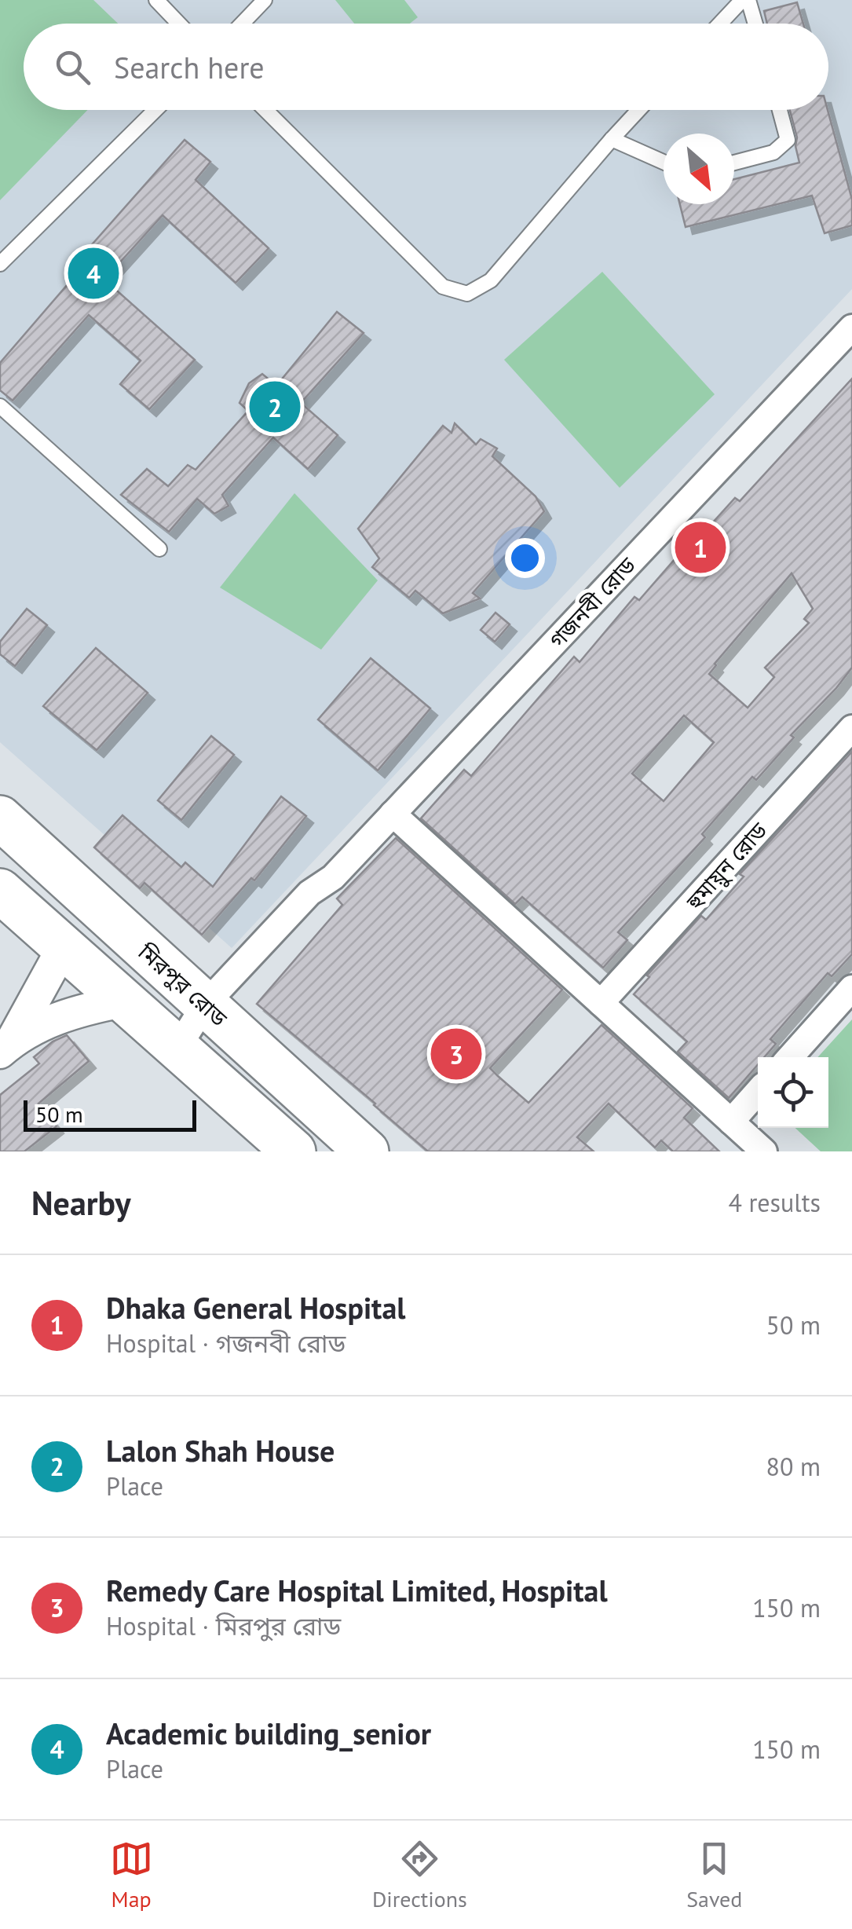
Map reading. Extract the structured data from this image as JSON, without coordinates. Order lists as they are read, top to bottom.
{
  "streets": {
    "highway": ["মিরপুর রোড"],
    "street": ["গজনবী রোড", "হুমায়ুন রোড"]
  },
  "crossings": [
    ["গজনবী রোড", "মিরপুর রোড"]
  ],
  "scale_bar": "50 m",
  "north": "bottom right",
  "page": {
    "search": "Search here",
    "pins": [
      "4",
      "2",
      "1",
      "3"
    ],
    "scale": "50 m",
    "heading": ["Nearby", "4 results"],
    "list": [
      {
        "mark": "1",
        "name": "Dhaka General Hospital",
        "note": "Hospital · গজনবী রোড",
        "value": "50 m"
      },
      {
        "mark": "2",
        "name": "Lalon Shah House",
        "note": "Place",
        "value": "80 m"
      },
      {
        "mark": "3",
        "name": "Remedy Care Hospital Limited, Hospital",
        "note": "Hospital · মিরপুর রোড",
        "value": "150 m"
      },
      {
        "mark": "4",
        "name": "Academic building_senior",
        "note": "Place",
        "value": "150 m"
      }
    ],
    "nav": ["Map", "Directions", "Saved"]
  }
}
